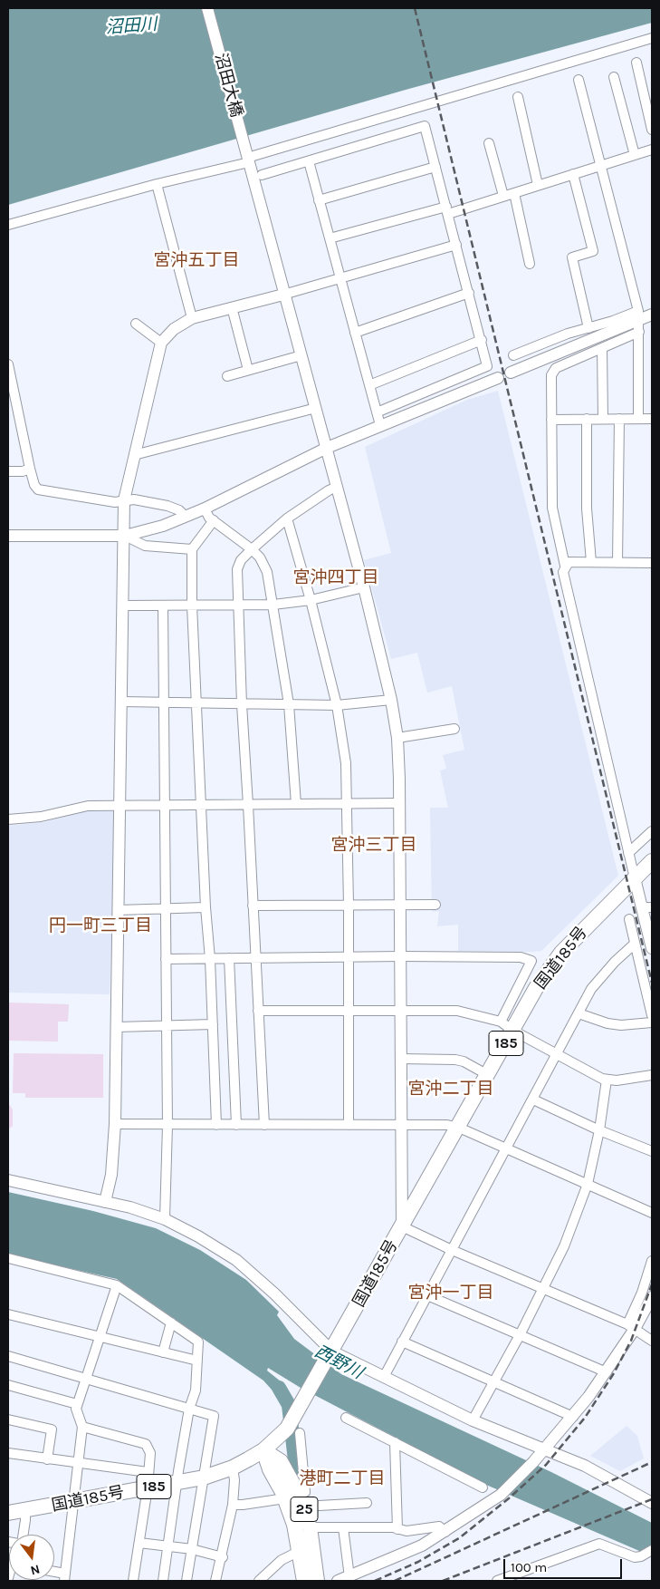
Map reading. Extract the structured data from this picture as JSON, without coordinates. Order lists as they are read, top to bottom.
{
  "streets": {
    "main road": ["国道185号", "185", "25"],
    "street": ["沼田大橋"]
  },
  "crossings": [
    ["沼田大橋", "国道185号"],
    ["国道185号", "25"]
  ],
  "districts": [
    "宮沖五丁目",
    "宮沖四丁目",
    "宮沖三丁目",
    "円一町三丁目",
    "宮沖二丁目",
    "宮沖一丁目",
    "港町二丁目"
  ],
  "water": ["沼田川", "西野川"],
  "scale_bar": "100 m",
  "north": "bottom"
}
